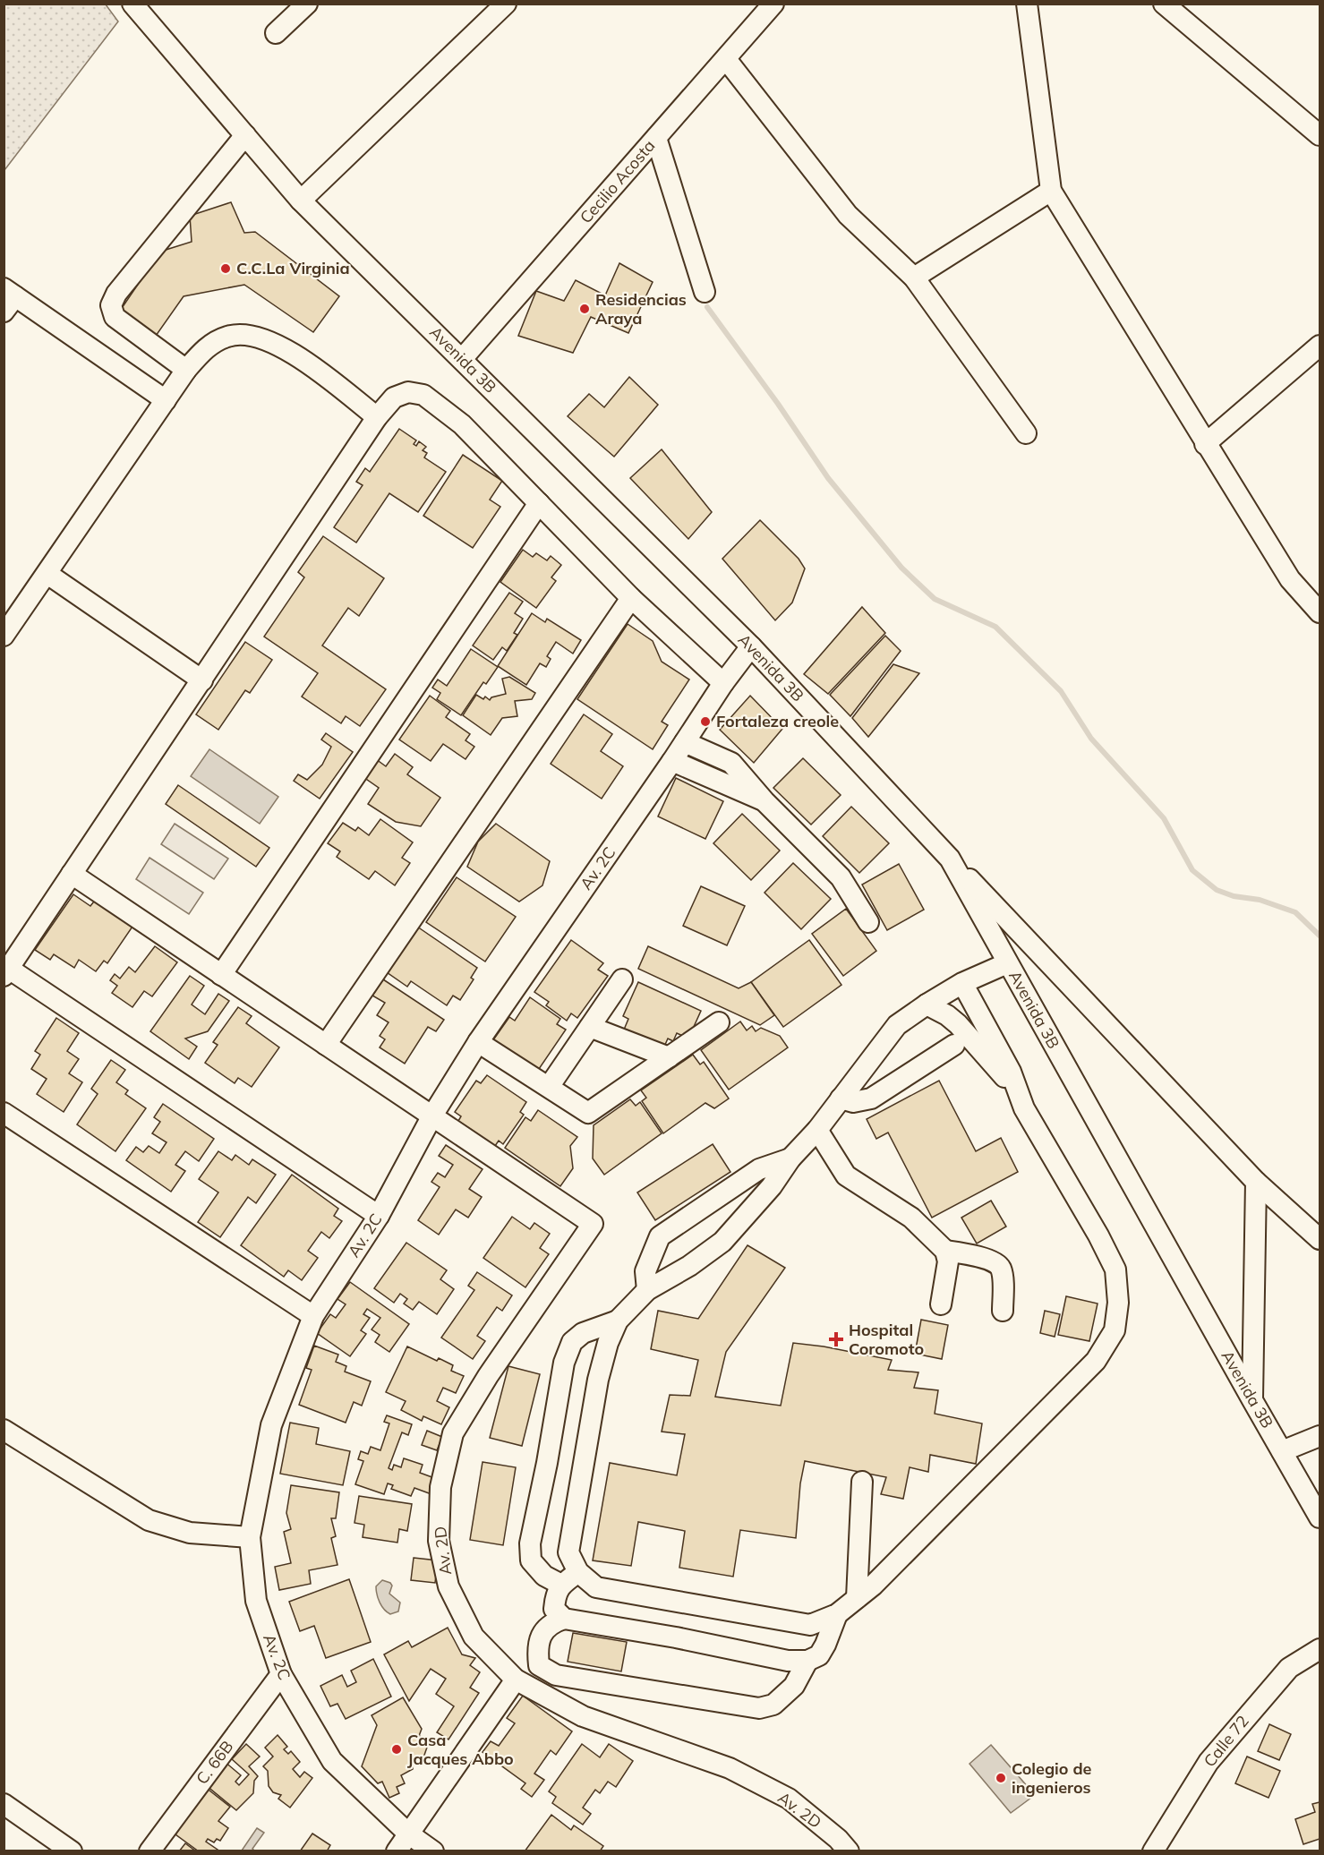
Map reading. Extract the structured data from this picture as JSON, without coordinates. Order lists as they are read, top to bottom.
{
  "streets": {
    "street": [
      "Cecilio Acosta",
      "Avenida 3B",
      "Av. 2C",
      "Av. 2D",
      "Calle 72",
      "C. 66B"
    ]
  },
  "crossings": [
    ["Cecilio Acosta", "Avenida 3B"],
    ["Avenida 3B", "Av. 2C"],
    ["Av. 2C", "Av. 2D"],
    ["Av. 2C", "C. 66B"]
  ],
  "places": {
    "other": [
      "C.C.La Virginia",
      "Residencias Araya",
      "Fortaleza creole",
      "Casa Jacques Abbo",
      "Colegio de ingenieros"
    ],
    "health": ["Hospital Coromoto"]
  }
}
